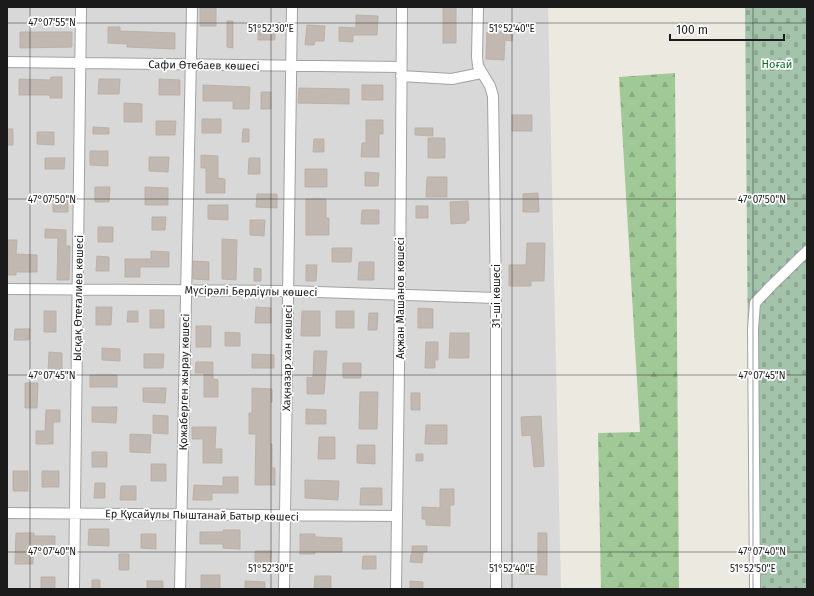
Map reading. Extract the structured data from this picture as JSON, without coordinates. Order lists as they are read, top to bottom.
{
  "streets": {
    "street": [
      "Сафи Өтебаев көшесі",
      "Мүсірәлі Бердіұлы көшесі",
      "31-ші көшесі",
      "Ысқақ Өтеғалиев көшесі",
      "Ақжан Машанов көшесі",
      "Хақназар хан көшесі",
      "Қожаберген жырау көшесі",
      "Ер Құсайұлы Пыштанай Батыр көшесі"
    ]
  },
  "crossings": [
    ["Сафи Өтебаев көшесі", "31-ші көшесі"],
    ["Сафи Өтебаев көшесі", "Ысқақ Өтеғалиев көшесі"],
    ["Сафи Өтебаев көшесі", "Ақжан Машанов көшесі"],
    ["Сафи Өтебаев көшесі", "Хақназар хан көшесі"],
    ["Сафи Өтебаев көшесі", "Қожаберген жырау көшесі"],
    ["Мүсірәлі Бердіұлы көшесі", "31-ші көшесі"],
    ["Мүсірәлі Бердіұлы көшесі", "Ысқақ Өтеғалиев көшесі"],
    ["Мүсірәлі Бердіұлы көшесі", "Ақжан Машанов көшесі"],
    ["Мүсірәлі Бердіұлы көшесі", "Хақназар хан көшесі"],
    ["Мүсірәлі Бердіұлы көшесі", "Қожаберген жырау көшесі"],
    ["Ысқақ Өтеғалиев көшесі", "Ер Құсайұлы Пыштанай Батыр көшесі"],
    ["Ақжан Машанов көшесі", "Ер Құсайұлы Пыштанай Батыр көшесі"],
    ["Хақназар хан көшесі", "Ер Құсайұлы Пыштанай Батыр көшесі"],
    ["Қожаберген жырау көшесі", "Ер Құсайұлы Пыштанай Батыр көшесі"]
  ],
  "parks": ["Ноғай"],
  "scale_bar": "100 m",
  "coordinates": [
    "47°07'55\"N",
    "51°52'30\"E",
    "51°52'40\"E",
    "47°07'50\"N",
    "47°07'45\"N",
    "47°07'40\"N",
    "51°52'50\"E"
  ]
}
